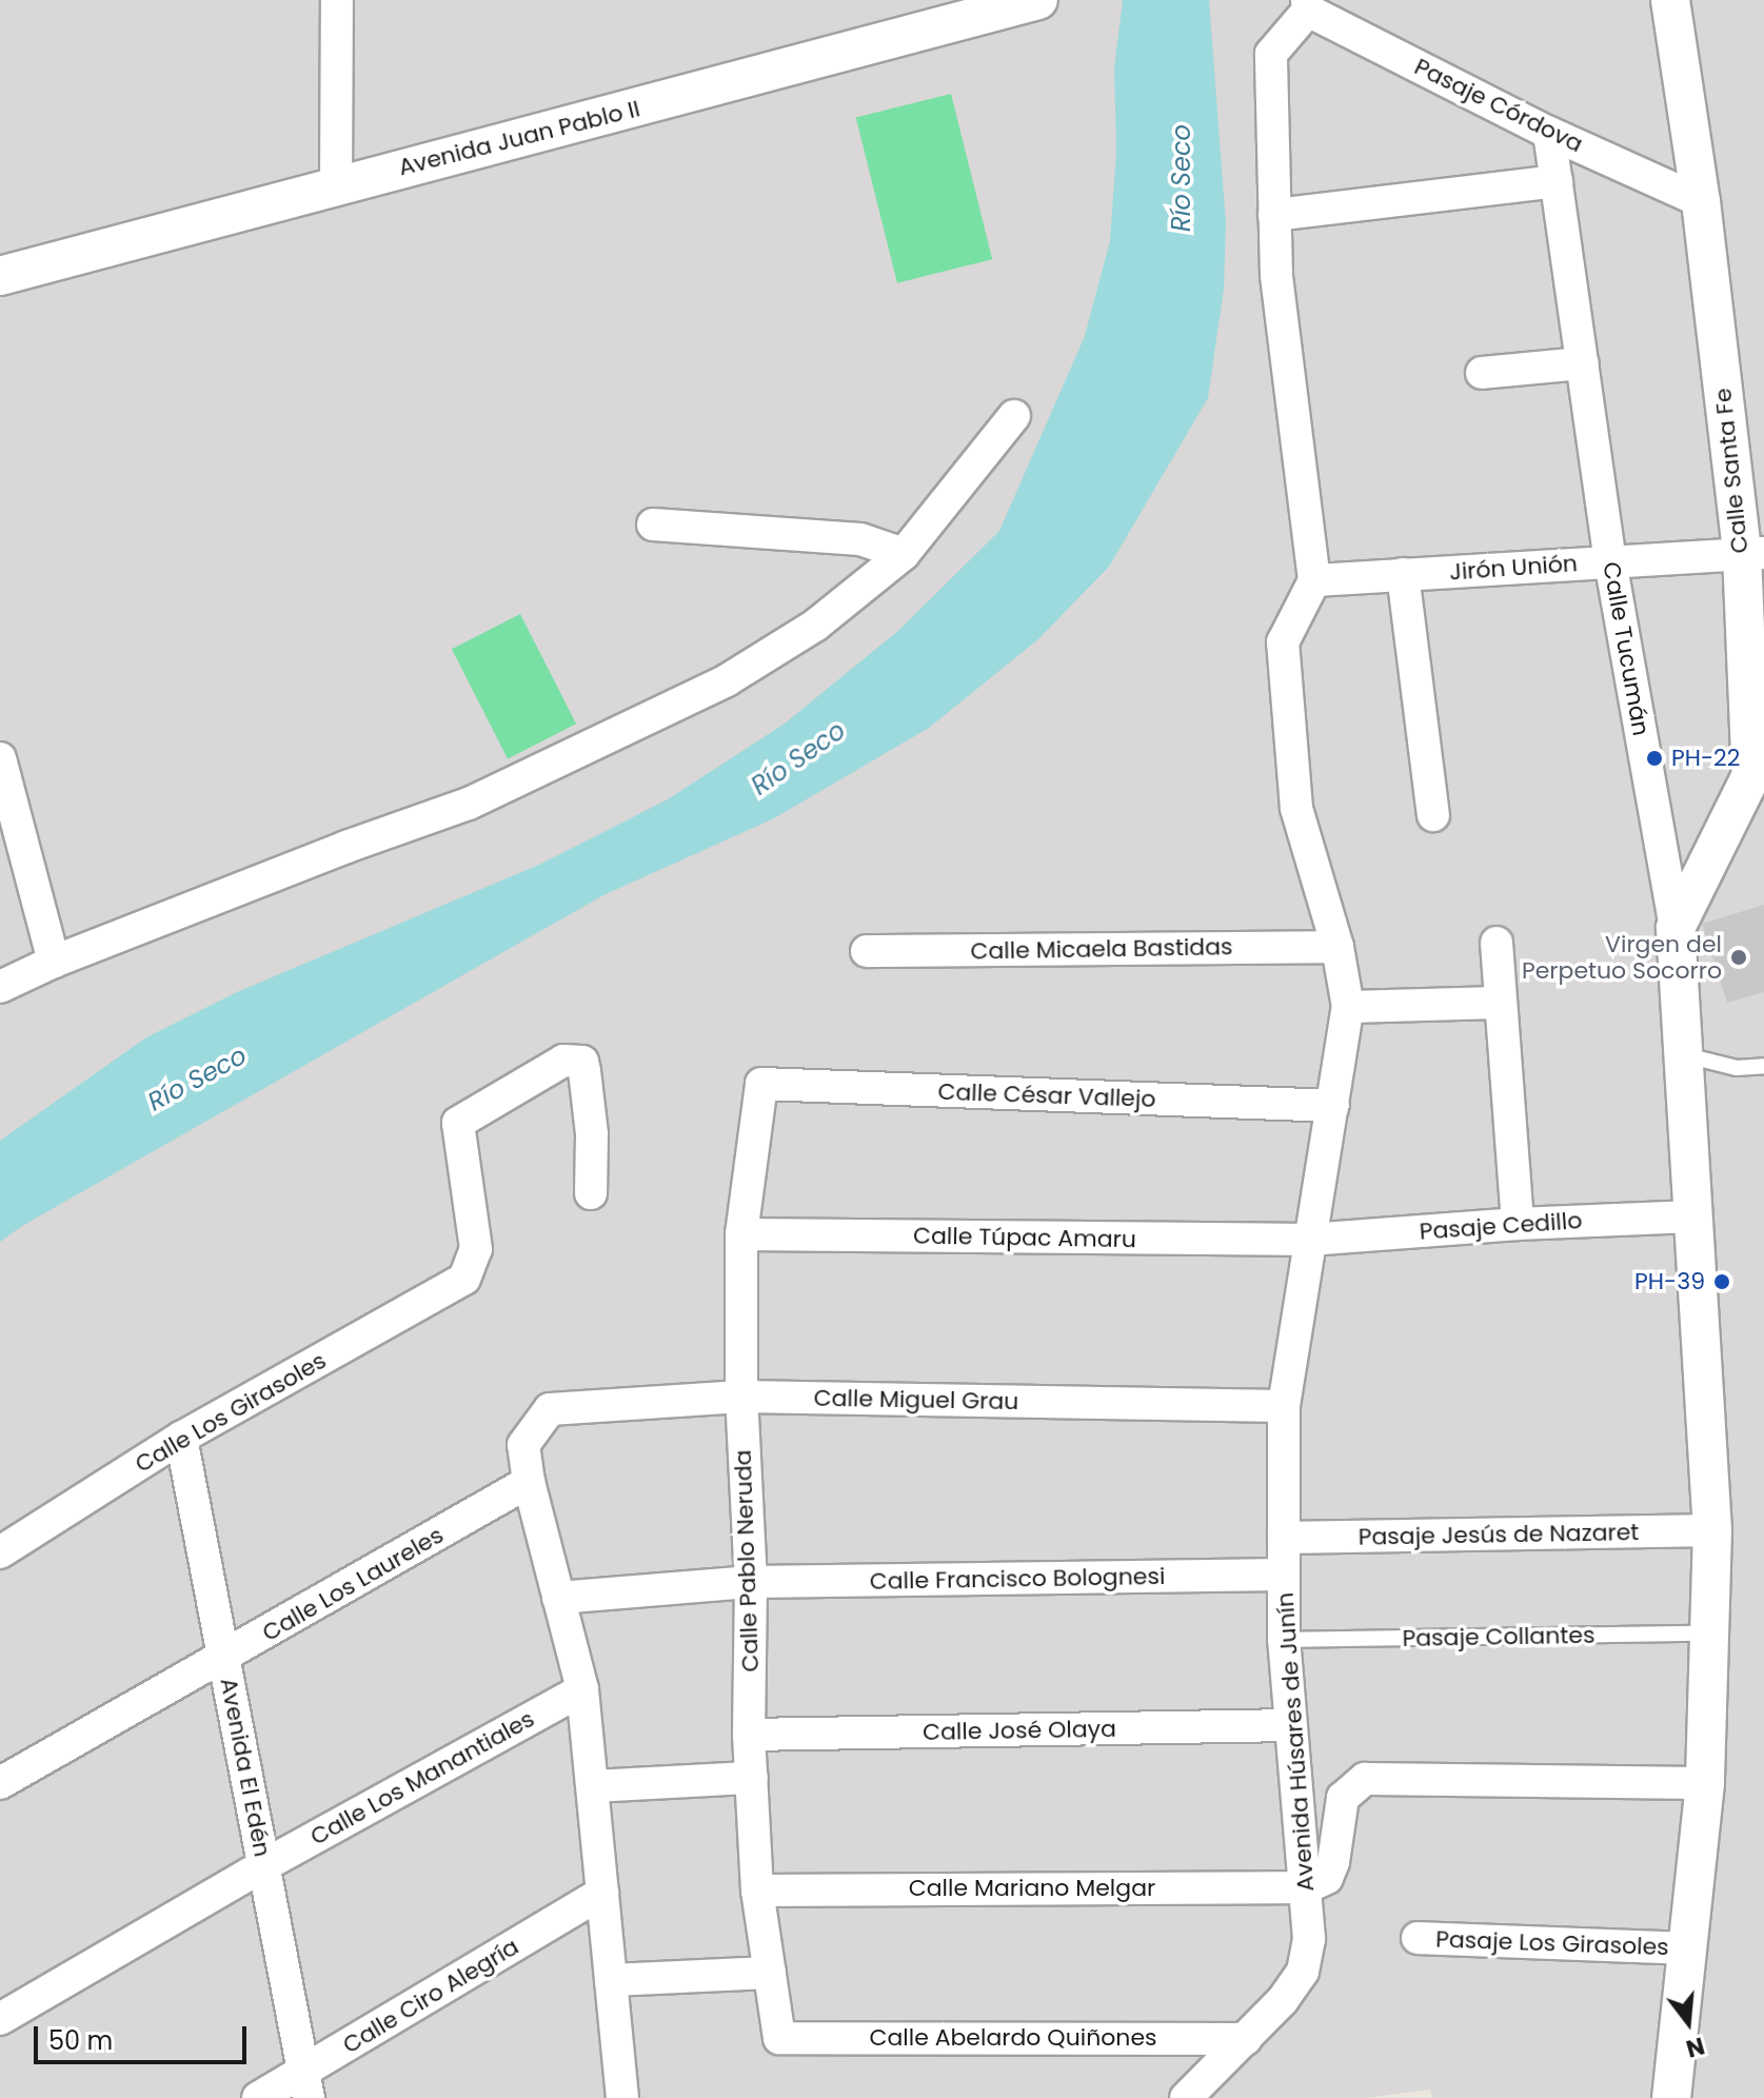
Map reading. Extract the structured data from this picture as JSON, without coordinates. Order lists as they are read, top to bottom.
{
  "streets": {
    "street": [
      "Pasaje Córdova",
      "Avenida Juan Pablo II",
      "Calle Santa Fe",
      "Jirón Unión",
      "Calle Tucumán",
      "Calle Micaela Bastidas",
      "Calle César Vallejo",
      "Pasaje Cedillo",
      "Calle Túpac Amaru",
      "Calle Miguel Grau",
      "Calle Los Girasoles",
      "Pasaje Jesús de Nazaret",
      "Calle Pablo Neruda",
      "Calle Francisco Bolognesi",
      "Calle Los Laureles",
      "Calle José Olaya",
      "Avenida Húsares de Junín",
      "Avenida El Edén",
      "Calle Los Manantiales",
      "Calle Mariano Melgar",
      "Pasaje Los Girasoles",
      "Calle Ciro Alegría",
      "Calle Abelardo Quiñones"
    ],
    "lane": ["Pasaje Collantes"]
  },
  "crossings": [
    ["Pasaje Córdova", "Calle Santa Fe"],
    ["Pasaje Córdova", "Calle Tucumán"],
    ["Calle Santa Fe", "Jirón Unión"],
    ["Calle Santa Fe", "Calle Tucumán"],
    ["Jirón Unión", "Calle Tucumán"],
    ["Jirón Unión", "Avenida Húsares de Junín"],
    ["Calle Tucumán", "Pasaje Cedillo"],
    ["Calle Tucumán", "Pasaje Jesús de Nazaret"],
    ["Calle Tucumán", "Pasaje Collantes"],
    ["Calle Tucumán", "Pasaje Los Girasoles"],
    ["Calle Micaela Bastidas", "Avenida Húsares de Junín"],
    ["Calle César Vallejo", "Calle Pablo Neruda"],
    ["Calle César Vallejo", "Avenida Húsares de Junín"],
    ["Pasaje Cedillo", "Calle Túpac Amaru"],
    ["Pasaje Cedillo", "Avenida Húsares de Junín"],
    ["Calle Túpac Amaru", "Calle Pablo Neruda"],
    ["Calle Túpac Amaru", "Avenida Húsares de Junín"],
    ["Calle Miguel Grau", "Calle Pablo Neruda"],
    ["Calle Miguel Grau", "Calle Los Laureles"],
    ["Calle Miguel Grau", "Avenida Húsares de Junín"],
    ["Calle Los Girasoles", "Avenida El Edén"],
    ["Pasaje Jesús de Nazaret", "Avenida Húsares de Junín"],
    ["Calle Pablo Neruda", "Calle Francisco Bolognesi"],
    ["Calle Pablo Neruda", "Calle José Olaya"],
    ["Calle Pablo Neruda", "Calle Mariano Melgar"],
    ["Calle Pablo Neruda", "Calle Abelardo Quiñones"],
    ["Calle Francisco Bolognesi", "Avenida Húsares de Junín"],
    ["Calle Los Laureles", "Avenida El Edén"],
    ["Pasaje Collantes", "Avenida Húsares de Junín"],
    ["Calle José Olaya", "Avenida Húsares de Junín"],
    ["Avenida Húsares de Junín", "Calle Mariano Melgar"],
    ["Avenida Húsares de Junín", "Calle Abelardo Quiñones"],
    ["Avenida El Edén", "Calle Los Manantiales"],
    ["Avenida El Edén", "Calle Ciro Alegría"]
  ],
  "water": ["Río Seco"],
  "places": ["PH-22", "Virgen del Perpetuo Socorro", "PH-39"],
  "scale_bar": "50 m",
  "north": "bottom"
}
